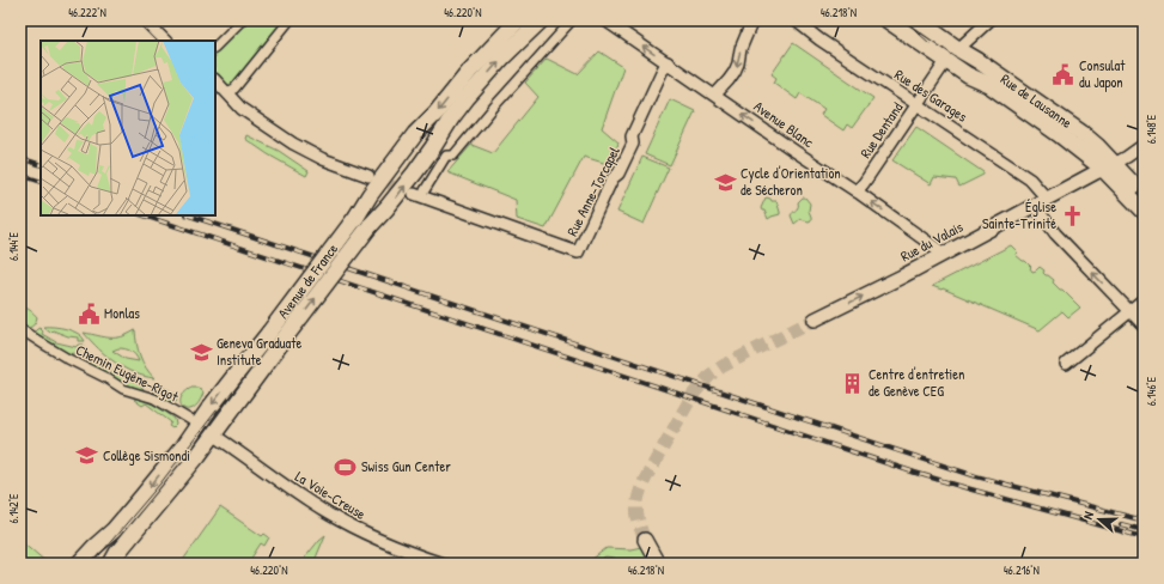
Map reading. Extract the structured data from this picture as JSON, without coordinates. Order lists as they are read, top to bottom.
{
  "streets": {
    "main road": ["Rue de Lausanne", "Avenue de France"],
    "street": [
      "Rue des Garages",
      "Avenue Blanc",
      "Rue Dentand",
      "Rue Anne-Torcapel",
      "Rue du Valais",
      "Chemin Eugène-Rigot",
      "La Voie-Creuse"
    ]
  },
  "crossings": [
    ["Rue des Garages", "Rue Dentand"],
    ["Rue des Garages", "Rue du Valais"],
    ["Rue de Lausanne", "Rue Dentand"],
    ["Rue de Lausanne", "Rue du Valais"],
    ["Avenue Blanc", "Rue Dentand"],
    ["Avenue Blanc", "Rue Anne-Torcapel"],
    ["Avenue Blanc", "Rue du Valais"],
    ["Avenue de France", "Chemin Eugène-Rigot"],
    ["Avenue de France", "La Voie-Creuse"]
  ],
  "one_way": ["Avenue Blanc", "Rue du Valais"],
  "places": {
    "public building": ["Consulat du Japon", "Monlas"],
    "school or university": ["Cycle d'Orientation de Sécheron", "Geneva Graduate Institute", "Collège Sismondi"],
    "church": ["Église Sainte-Trinité"],
    "building": ["Centre d'entretien de Genève CEG"],
    "sports": ["Swiss Gun Center"]
  },
  "north": "left",
  "coordinates": [
    "46.222°N",
    "46.220°N",
    "46.218°N",
    "6.148°E",
    "6.144°E",
    "6.146°E",
    "6.142°E",
    "46.216°N"
  ]
}
